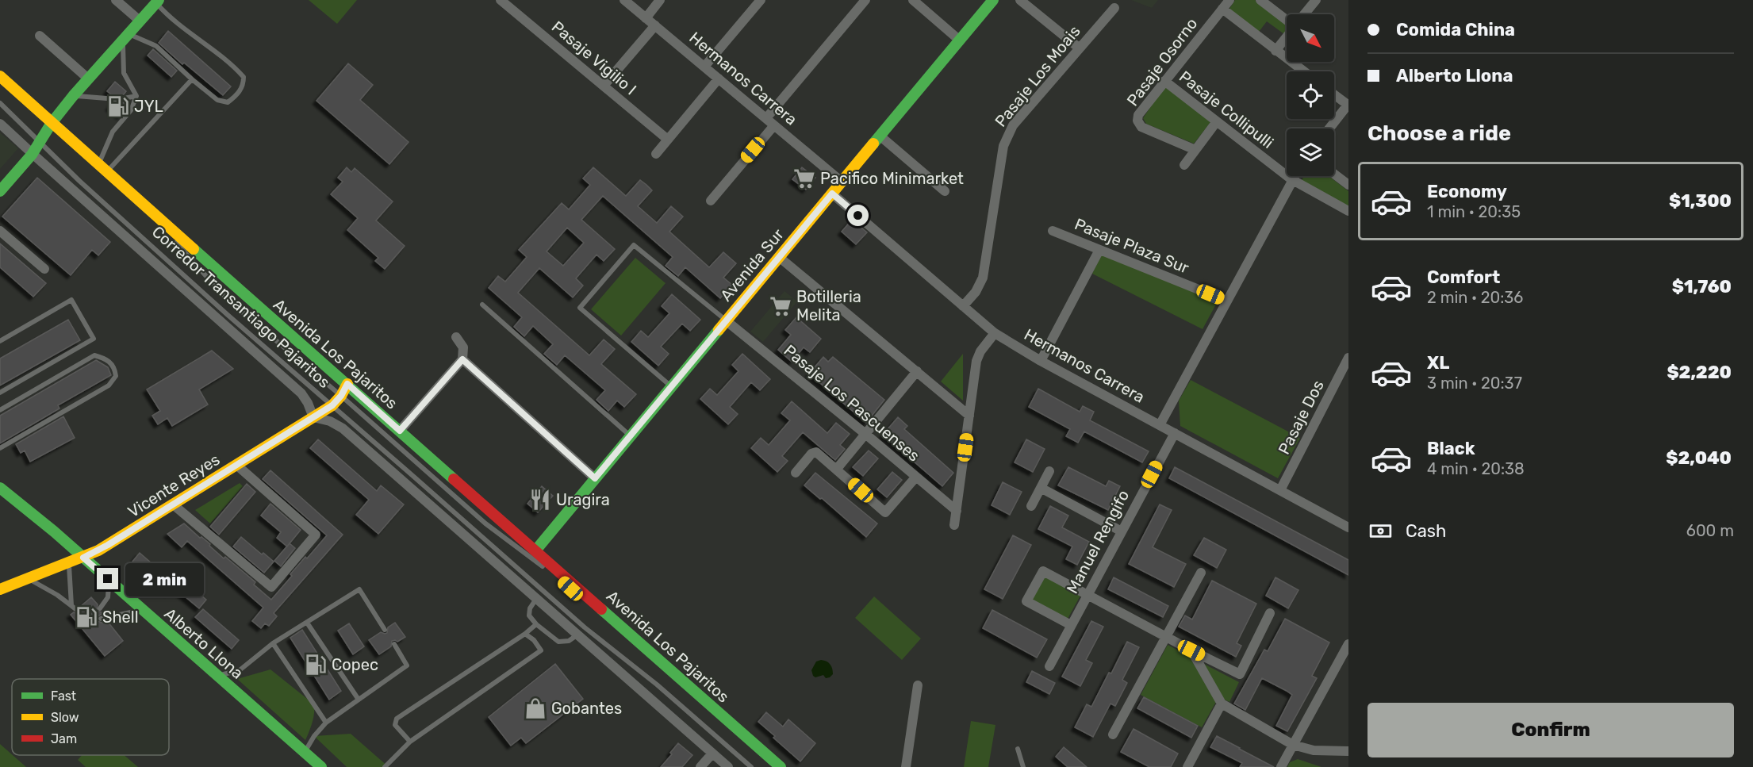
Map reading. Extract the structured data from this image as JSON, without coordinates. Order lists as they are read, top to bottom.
{
  "streets": {
    "main road": [
      "Avenida Sur",
      "Avenida Los Pajaritos",
      "Vicente Reyes",
      "Alberto Llona"
    ],
    "street": [
      "Pasaje Vigilio I",
      "Pasaje Osorno",
      "Pasaje Los Moais",
      "Hermanos Carrera",
      "Pasaje Collipulli",
      "Pasaje Plaza Sur",
      "Pasaje Los Pascuenses",
      "Pasaje Dos",
      "Manuel Rengifo"
    ],
    "lane": ["Corredor Transantiago Pajaritos"]
  },
  "crossings": [
    ["Pasaje Osorno", "Pasaje Collipulli"],
    ["Pasaje Los Moais", "Hermanos Carrera"],
    ["Hermanos Carrera", "Avenida Sur"],
    ["Hermanos Carrera", "Pasaje Dos"],
    ["Hermanos Carrera", "Manuel Rengifo"],
    ["Avenida Sur", "Avenida Los Pajaritos"],
    ["Avenida Sur", "Pasaje Los Pascuenses"],
    ["Corredor Transantiago Pajaritos", "Vicente Reyes"],
    ["Avenida Los Pajaritos", "Vicente Reyes"],
    ["Vicente Reyes", "Alberto Llona"]
  ],
  "places": {
    "fuel station": ["JYL", "Shell", "Copec"],
    "supermarket": ["Pacifico Minimarket", "Botilleria Melita"],
    "restaurant": ["Uragira"],
    "shop": ["Gobantes"]
  },
  "legend": ["Fast", "Slow", "Jam"],
  "north": "bottom right",
  "page": {
    "banner": ["Comida China", "Alberto Llona"],
    "heading": "Choose a ride",
    "list": [
      {
        "name": "Economy",
        "note": "1 min · 20:35",
        "value": "$1,300"
      },
      {
        "name": "Comfort",
        "note": "2 min · 20:36",
        "value": "$1,760"
      },
      {
        "name": "XL",
        "note": "3 min · 20:37",
        "value": "$2,220"
      },
      {
        "name": "Black",
        "note": "4 min · 20:38",
        "value": "$2,040"
      }
    ],
    "pay": ["Cash", "600 m"],
    "bubble": "2 min",
    "buttons": "Confirm"
  }
}
